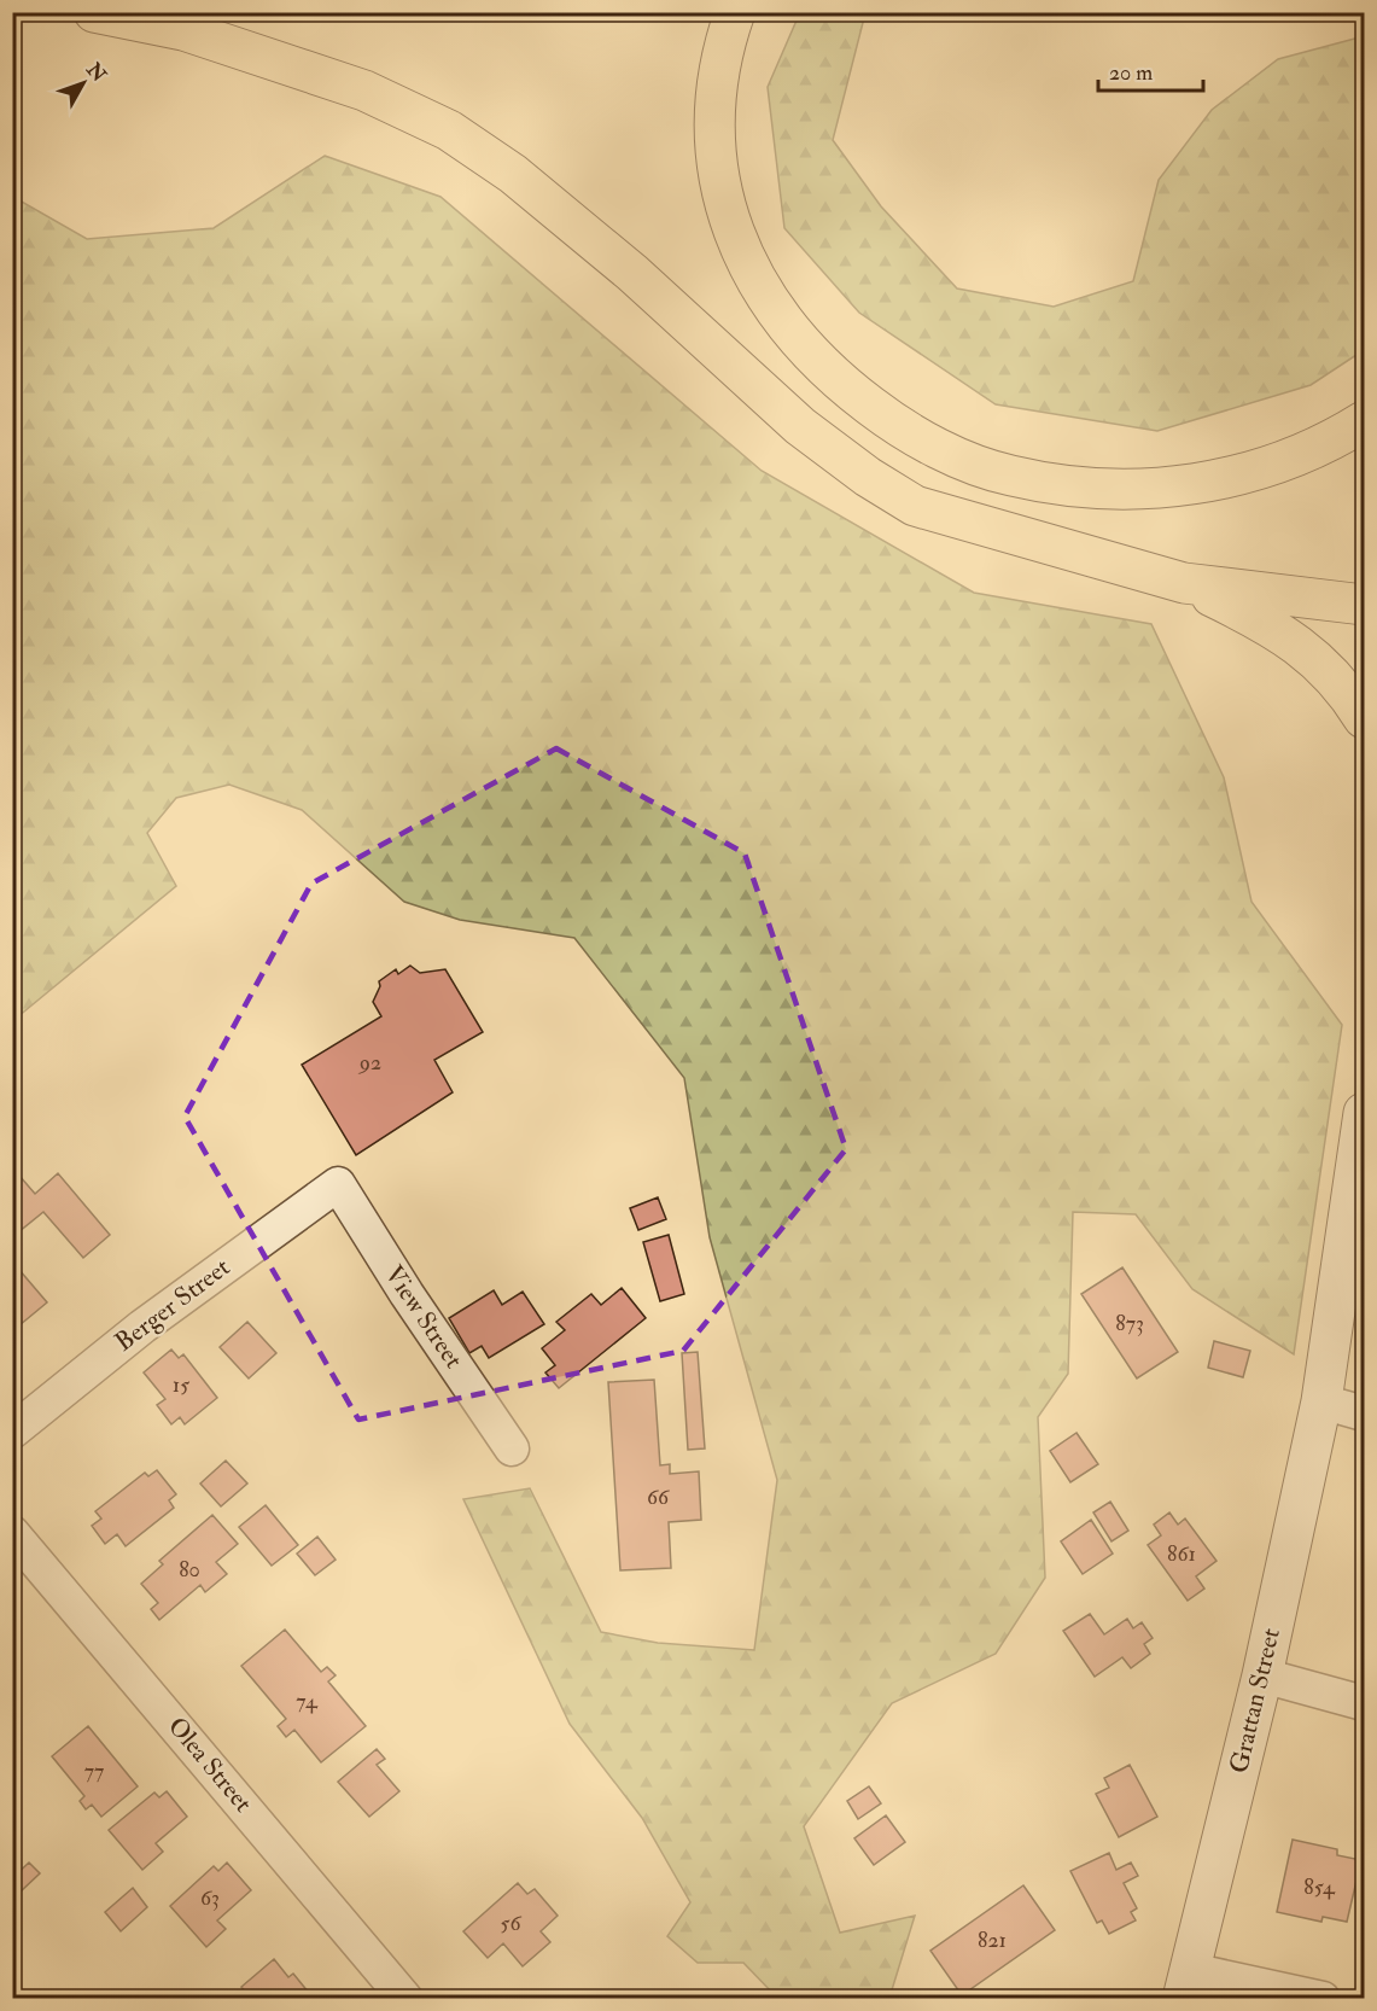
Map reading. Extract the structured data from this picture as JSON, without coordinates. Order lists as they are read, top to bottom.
{
  "streets": {
    "main road": ["Grattan Street"],
    "street": ["Berger Street", "View Street", "Olea Street"]
  },
  "crossings": [
    ["Berger Street", "View Street"]
  ],
  "house_numbers": [
    "92",
    "873",
    "15",
    "66",
    "861",
    "80",
    "74",
    "77",
    "854",
    "63",
    "56",
    "821"
  ],
  "scale_bar": "20 m",
  "north": "top right"
}
